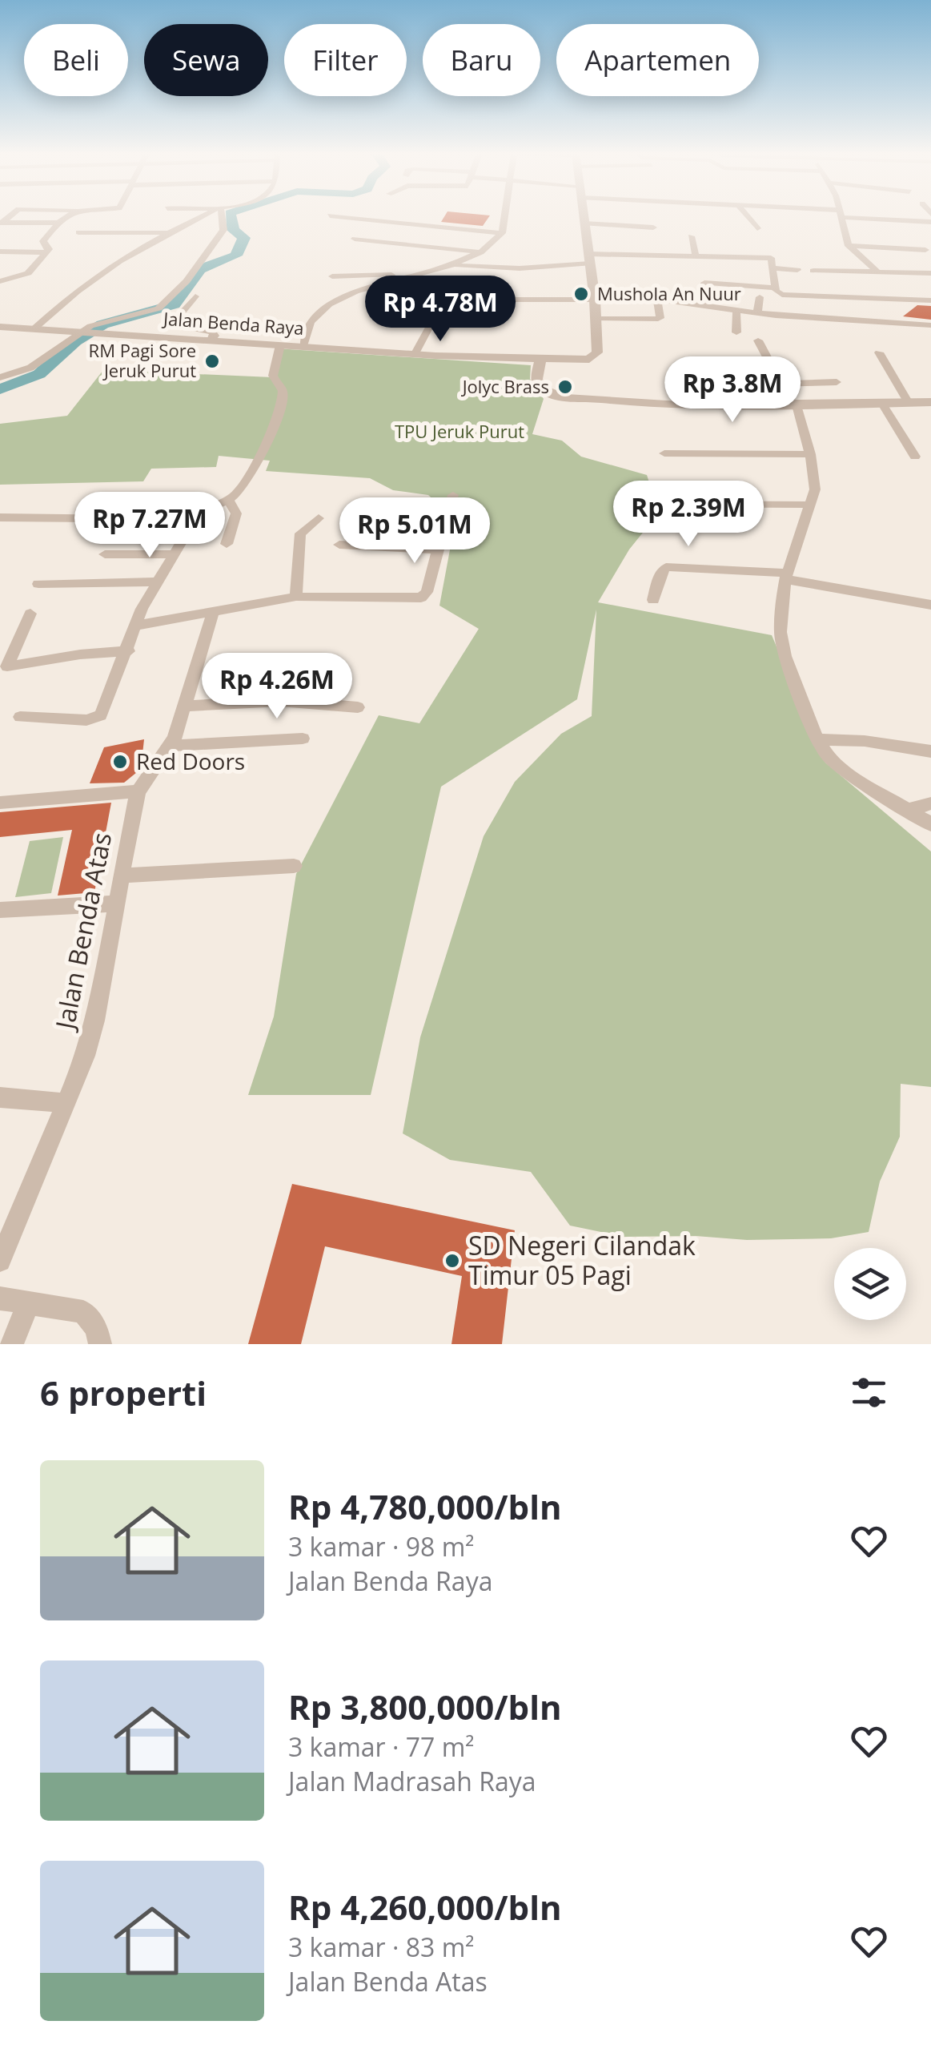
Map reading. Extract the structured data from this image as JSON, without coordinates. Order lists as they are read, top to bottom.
{
  "streets": {
    "street": ["Jalan Benda Raya", "Jalan Benda Atas"]
  },
  "parks": ["TPU Jeruk Purut"],
  "places": [
    "Mushola An Nuur",
    "RM Pagi Sore Jeruk Purut",
    "Jolyc Brass",
    "Red Doors",
    "SD Negeri Cilandak Timur 05 Pagi"
  ],
  "page": {
    "chip": [
      "Beli",
      "Sewa",
      "Filter",
      "Baru",
      "Apartemen"
    ],
    "price": [
      "Rp 4.78M",
      "Rp 3.8M",
      "Rp 2.39M",
      "Rp 7.27M",
      "Rp 5.01M",
      "Rp 4.26M"
    ],
    "heading": "6 properti",
    "list": [
      {
        "name": "Rp 4,780,000/bln",
        "note": "3 kamar · 98 m² · Jalan Benda Raya"
      },
      {
        "name": "Rp 3,800,000/bln",
        "note": "3 kamar · 77 m² · Jalan Madrasah Raya"
      },
      {
        "name": "Rp 4,260,000/bln",
        "note": "3 kamar · 83 m² · Jalan Benda Atas"
      }
    ]
  }
}
